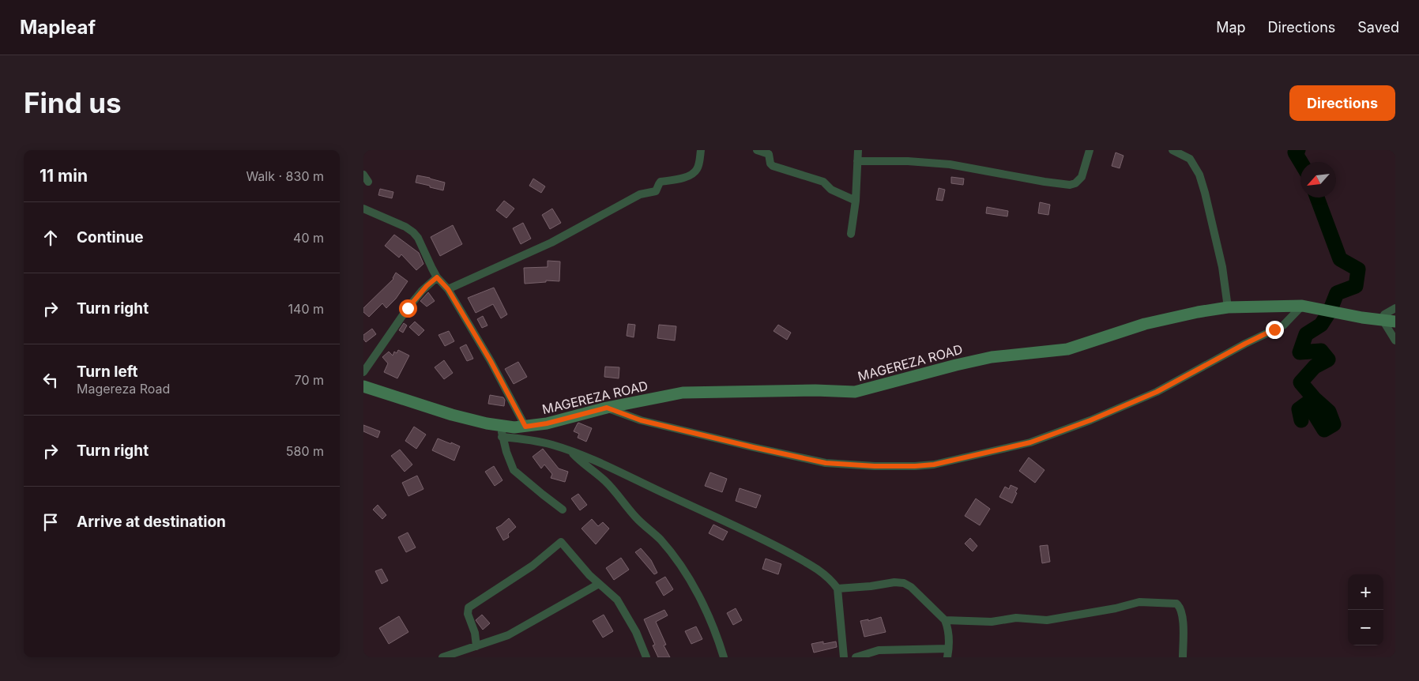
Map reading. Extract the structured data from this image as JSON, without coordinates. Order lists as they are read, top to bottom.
{
  "streets": {
    "street": ["MAGEREZA ROAD"]
  },
  "north": "bottom left",
  "page": {
    "header": "Mapleaf",
    "nav": ["Map", "Directions", "Saved"],
    "buttons": "Directions",
    "title": "Find us",
    "heading": ["11 min", "Walk · 830 m"],
    "list": [
      ["Continue", "40 m"],
      ["Turn right", "140 m"],
      ["Turn left", "Magereza Road", "70 m"],
      ["Turn right", "580 m"],
      "Arrive at destination"
    ],
    "map_buttons": ["+", "−"]
  }
}
